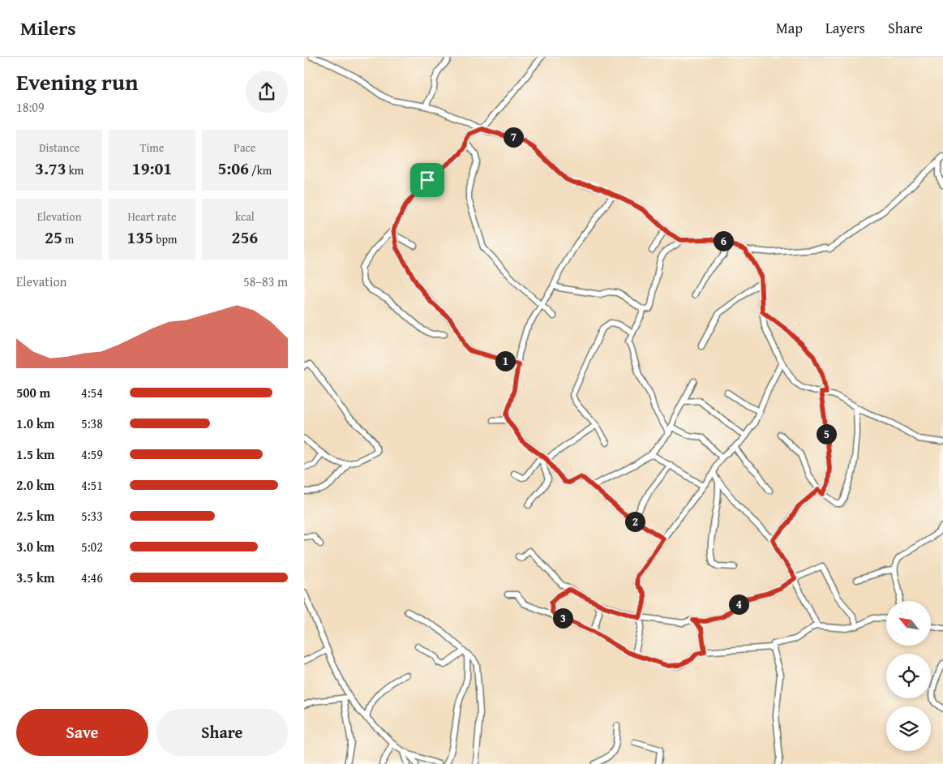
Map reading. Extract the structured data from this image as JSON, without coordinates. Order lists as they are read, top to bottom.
{
  "north": "top left",
  "page": {
    "header": "Milers",
    "nav": ["Map", "Layers", "Share"],
    "heading": ["Evening run", "18:09"],
    "stats": [
      ["Distance", "3.73 km"],
      ["Time", "19:01"],
      ["Pace", "5:06 /km"],
      ["Elevation", "25 m"],
      ["Heart rate", "135 bpm"],
      ["kcal", "256"]
    ],
    "pins": [
      "7",
      "6",
      "1",
      "5",
      "2",
      "4",
      "3"
    ],
    "chart": ["Elevation", "58–83 m"],
    "list": [
      {
        "name": "500 m",
        "note": "4:54"
      },
      {
        "name": "1.0 km",
        "note": "5:38"
      },
      {
        "name": "1.5 km",
        "note": "4:59"
      },
      {
        "name": "2.0 km",
        "note": "4:51"
      },
      {
        "name": "2.5 km",
        "note": "5:33"
      },
      {
        "name": "3.0 km",
        "note": "5:02"
      },
      {
        "name": "3.5 km",
        "note": "4:46"
      }
    ],
    "buttons": ["Save", "Share"]
  }
}
